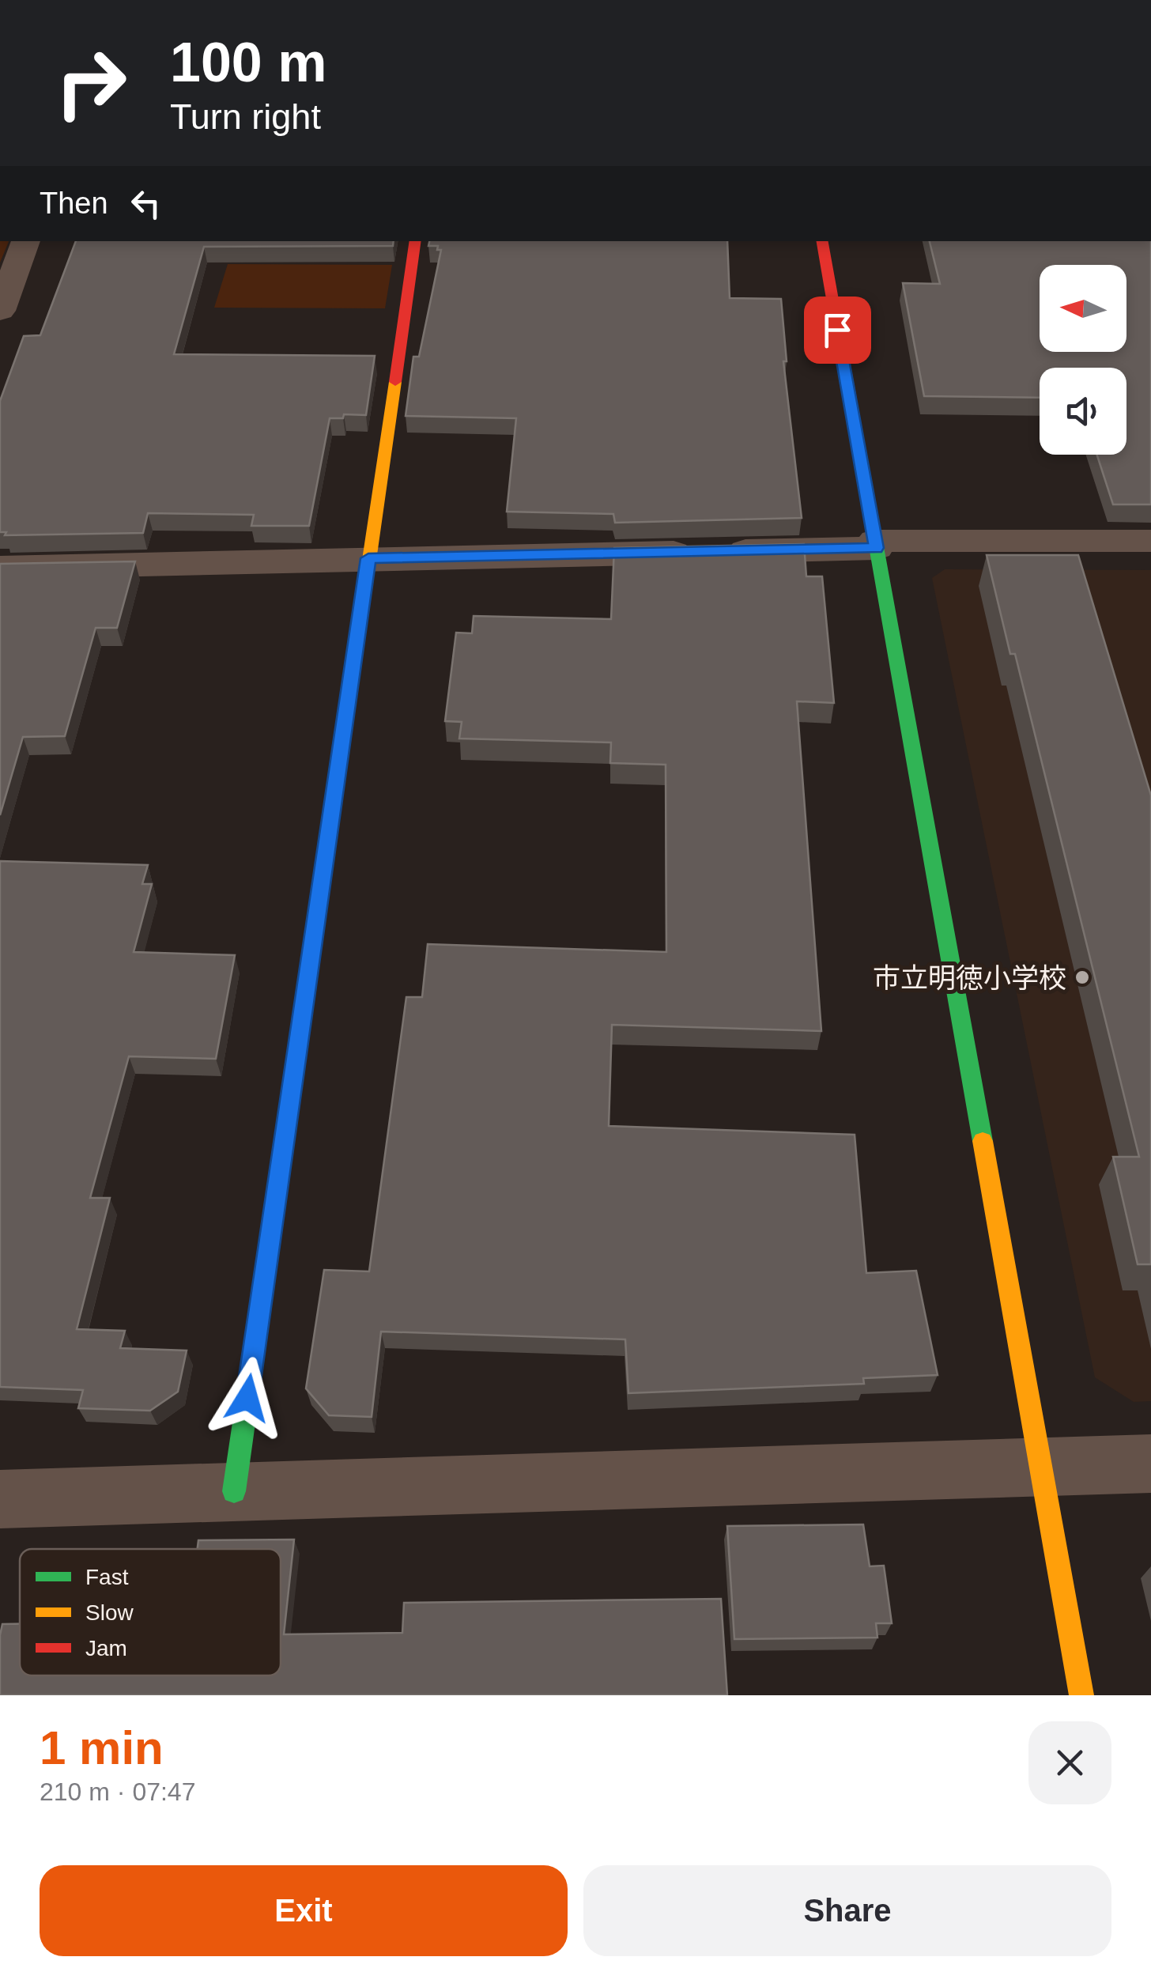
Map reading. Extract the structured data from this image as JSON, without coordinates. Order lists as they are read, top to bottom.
{
  "places": ["市立明徳小学校"],
  "legend": ["Fast", "Slow", "Jam"],
  "north": "left",
  "page": {
    "turn": ["100 m", "Turn right"],
    "then": "Then",
    "heading": ["1 min", "210 m · 07:47"],
    "buttons": ["Exit", "Share"]
  }
}
